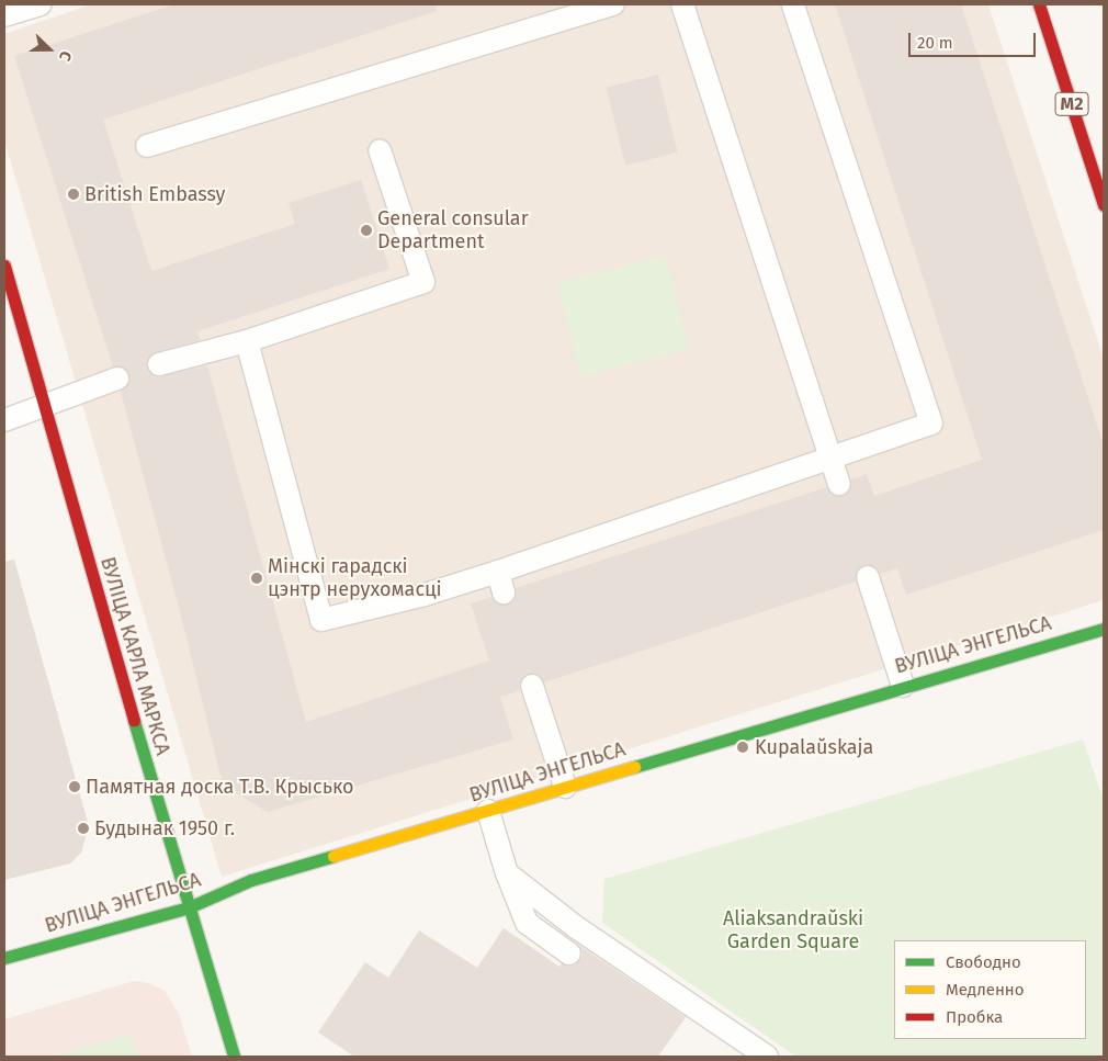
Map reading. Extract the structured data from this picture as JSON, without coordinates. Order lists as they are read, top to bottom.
{
  "streets": {
    "street": ["М2", "ВУЛІЦА ЭНГЕЛЬСА", "ВУЛІЦА КАРЛА МАРКСА"]
  },
  "crossings": [
    ["ВУЛІЦА ЭНГЕЛЬСА", "ВУЛІЦА КАРЛА МАРКСА"]
  ],
  "parks": ["Aliaksandraŭski Garden Square"],
  "places": [
    "British Embassy",
    "General consular Department",
    "Мінскі гарадскі цэнтр нерухомасці",
    "Kupalaŭskaja",
    "Памятная доска Т.В. Крысько",
    "Будынак 1950 г."
  ],
  "legend": ["Свободно", "Медленно", "Пробка"],
  "scale_bar": "20 m",
  "north": "right"
}
